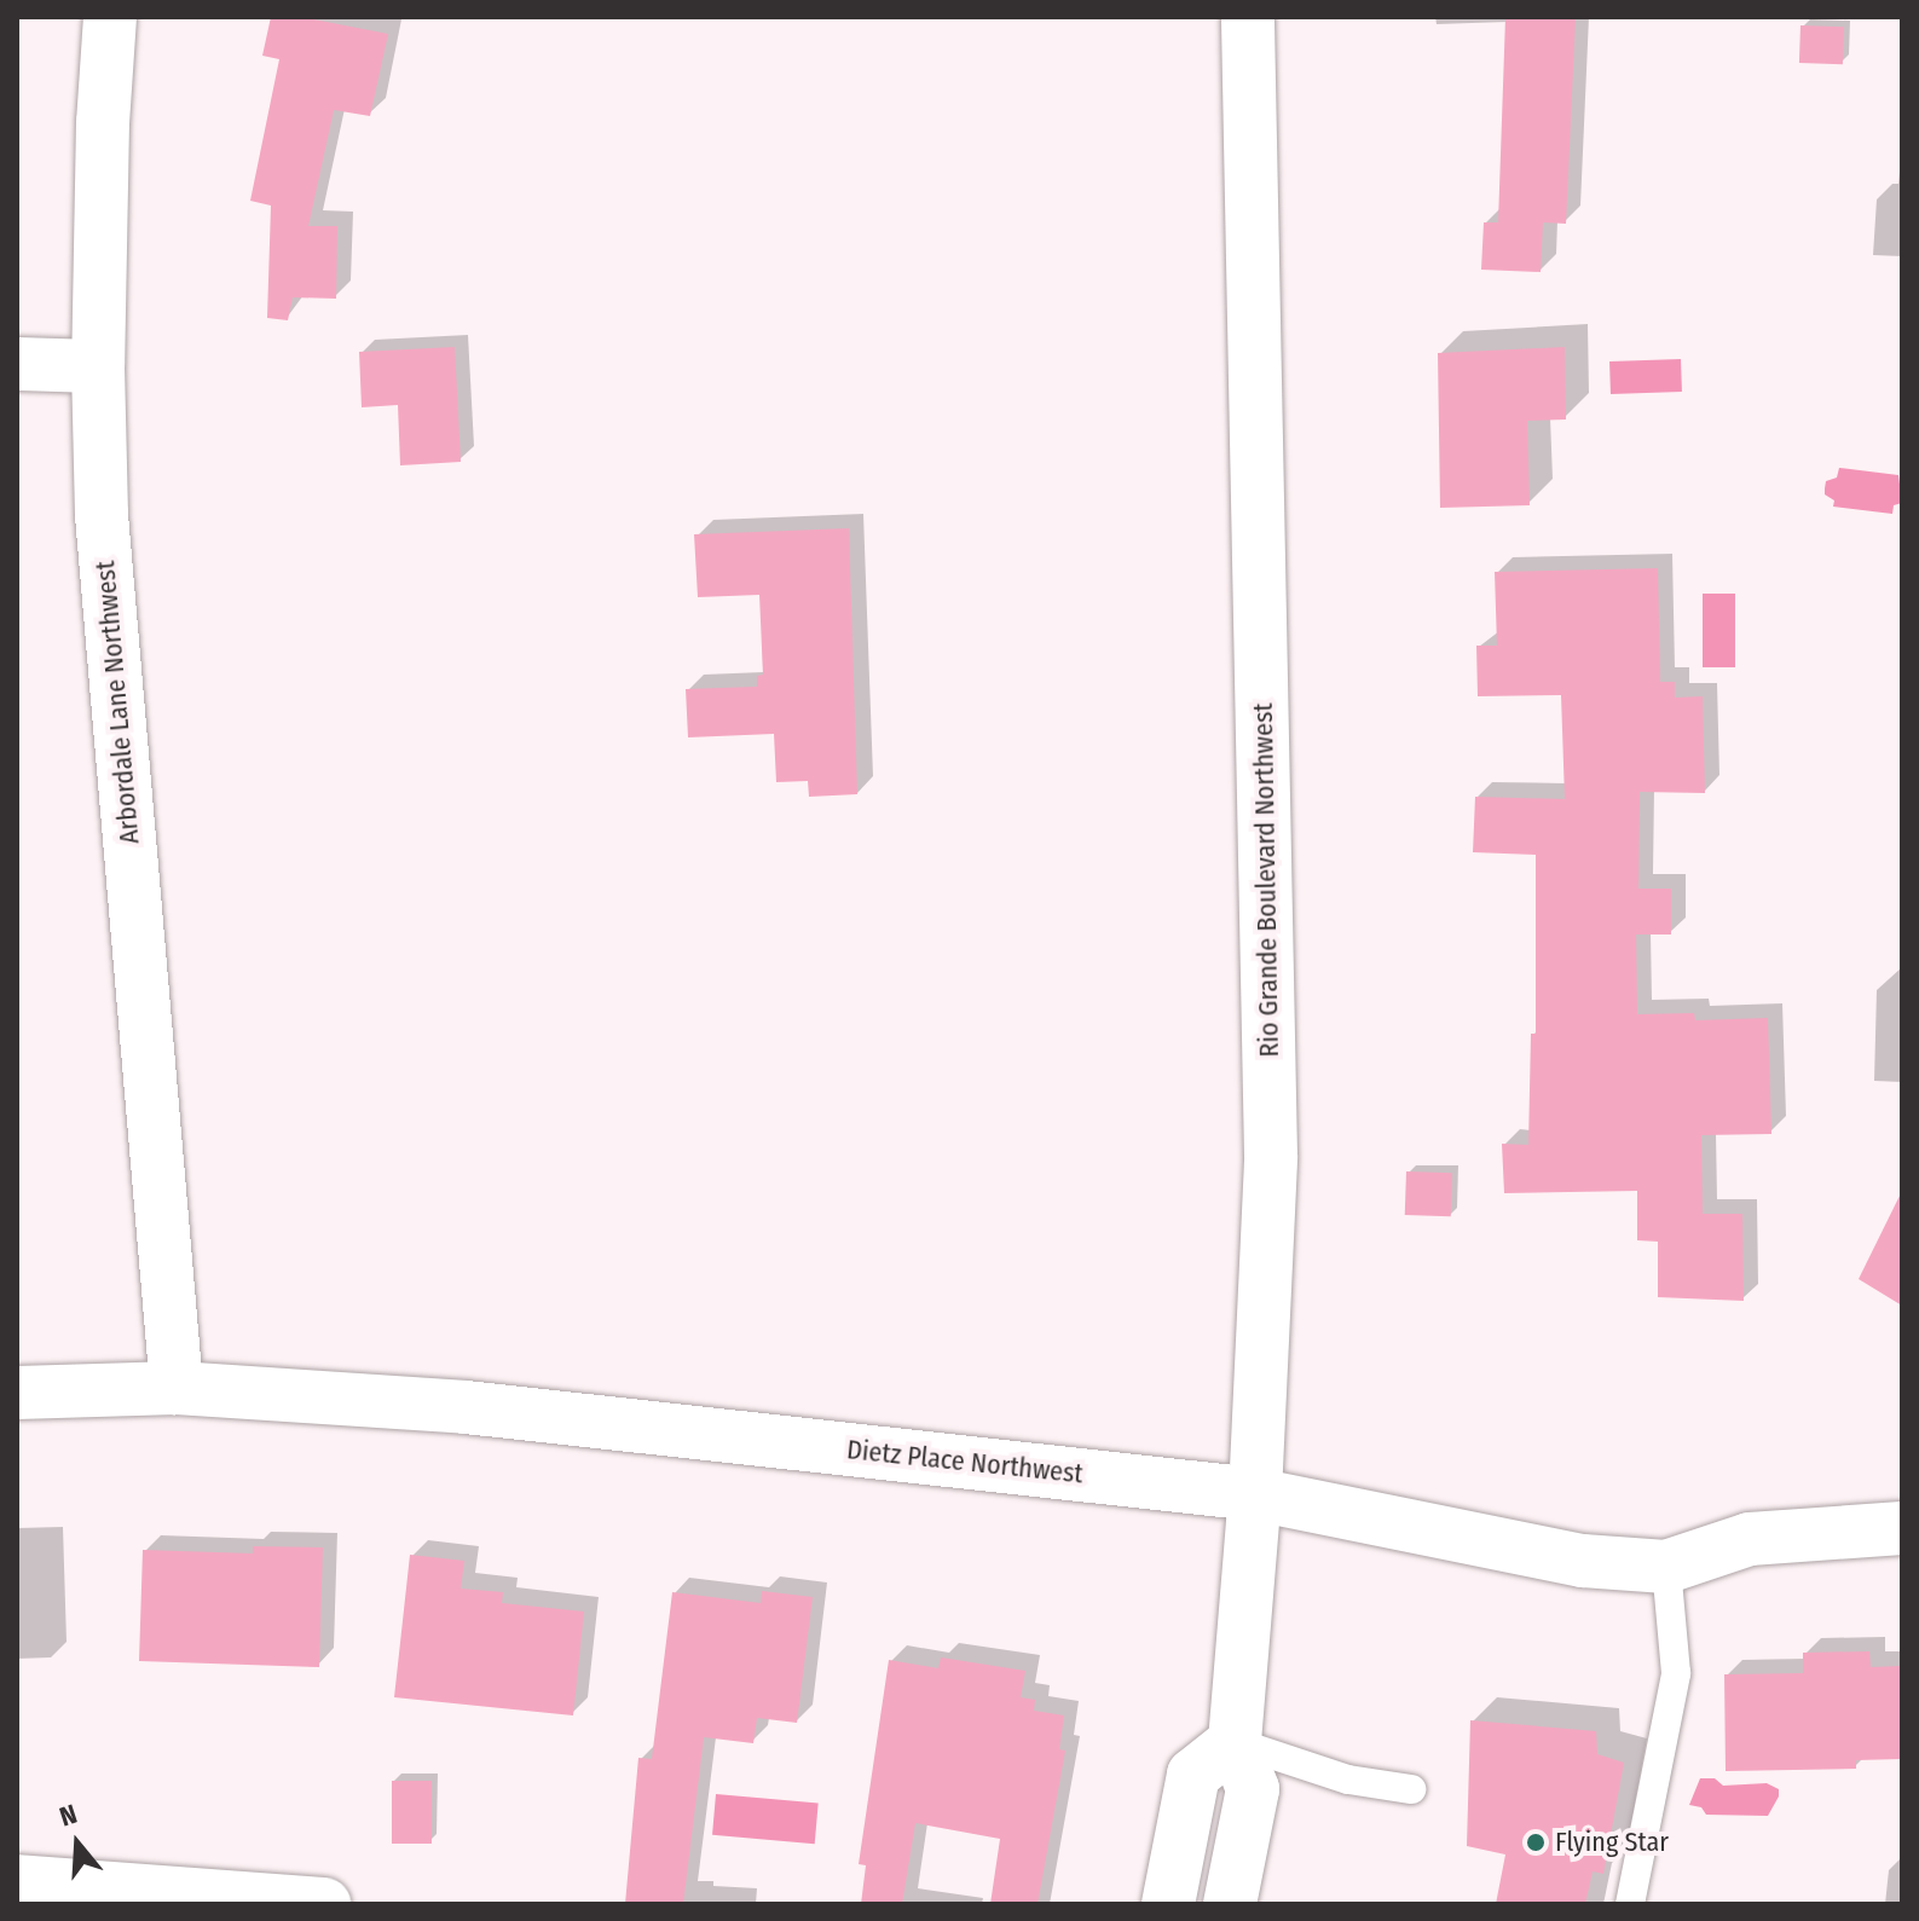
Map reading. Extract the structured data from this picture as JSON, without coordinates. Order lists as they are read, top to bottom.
{
  "streets": {
    "street": ["Arbordale Lane Northwest", "Rio Grande Boulevard Northwest", "Dietz Place Northwest"]
  },
  "crossings": [
    ["Arbordale Lane Northwest", "Dietz Place Northwest"],
    ["Rio Grande Boulevard Northwest", "Dietz Place Northwest"]
  ],
  "places": ["Flying Star"],
  "north": "top"
}
